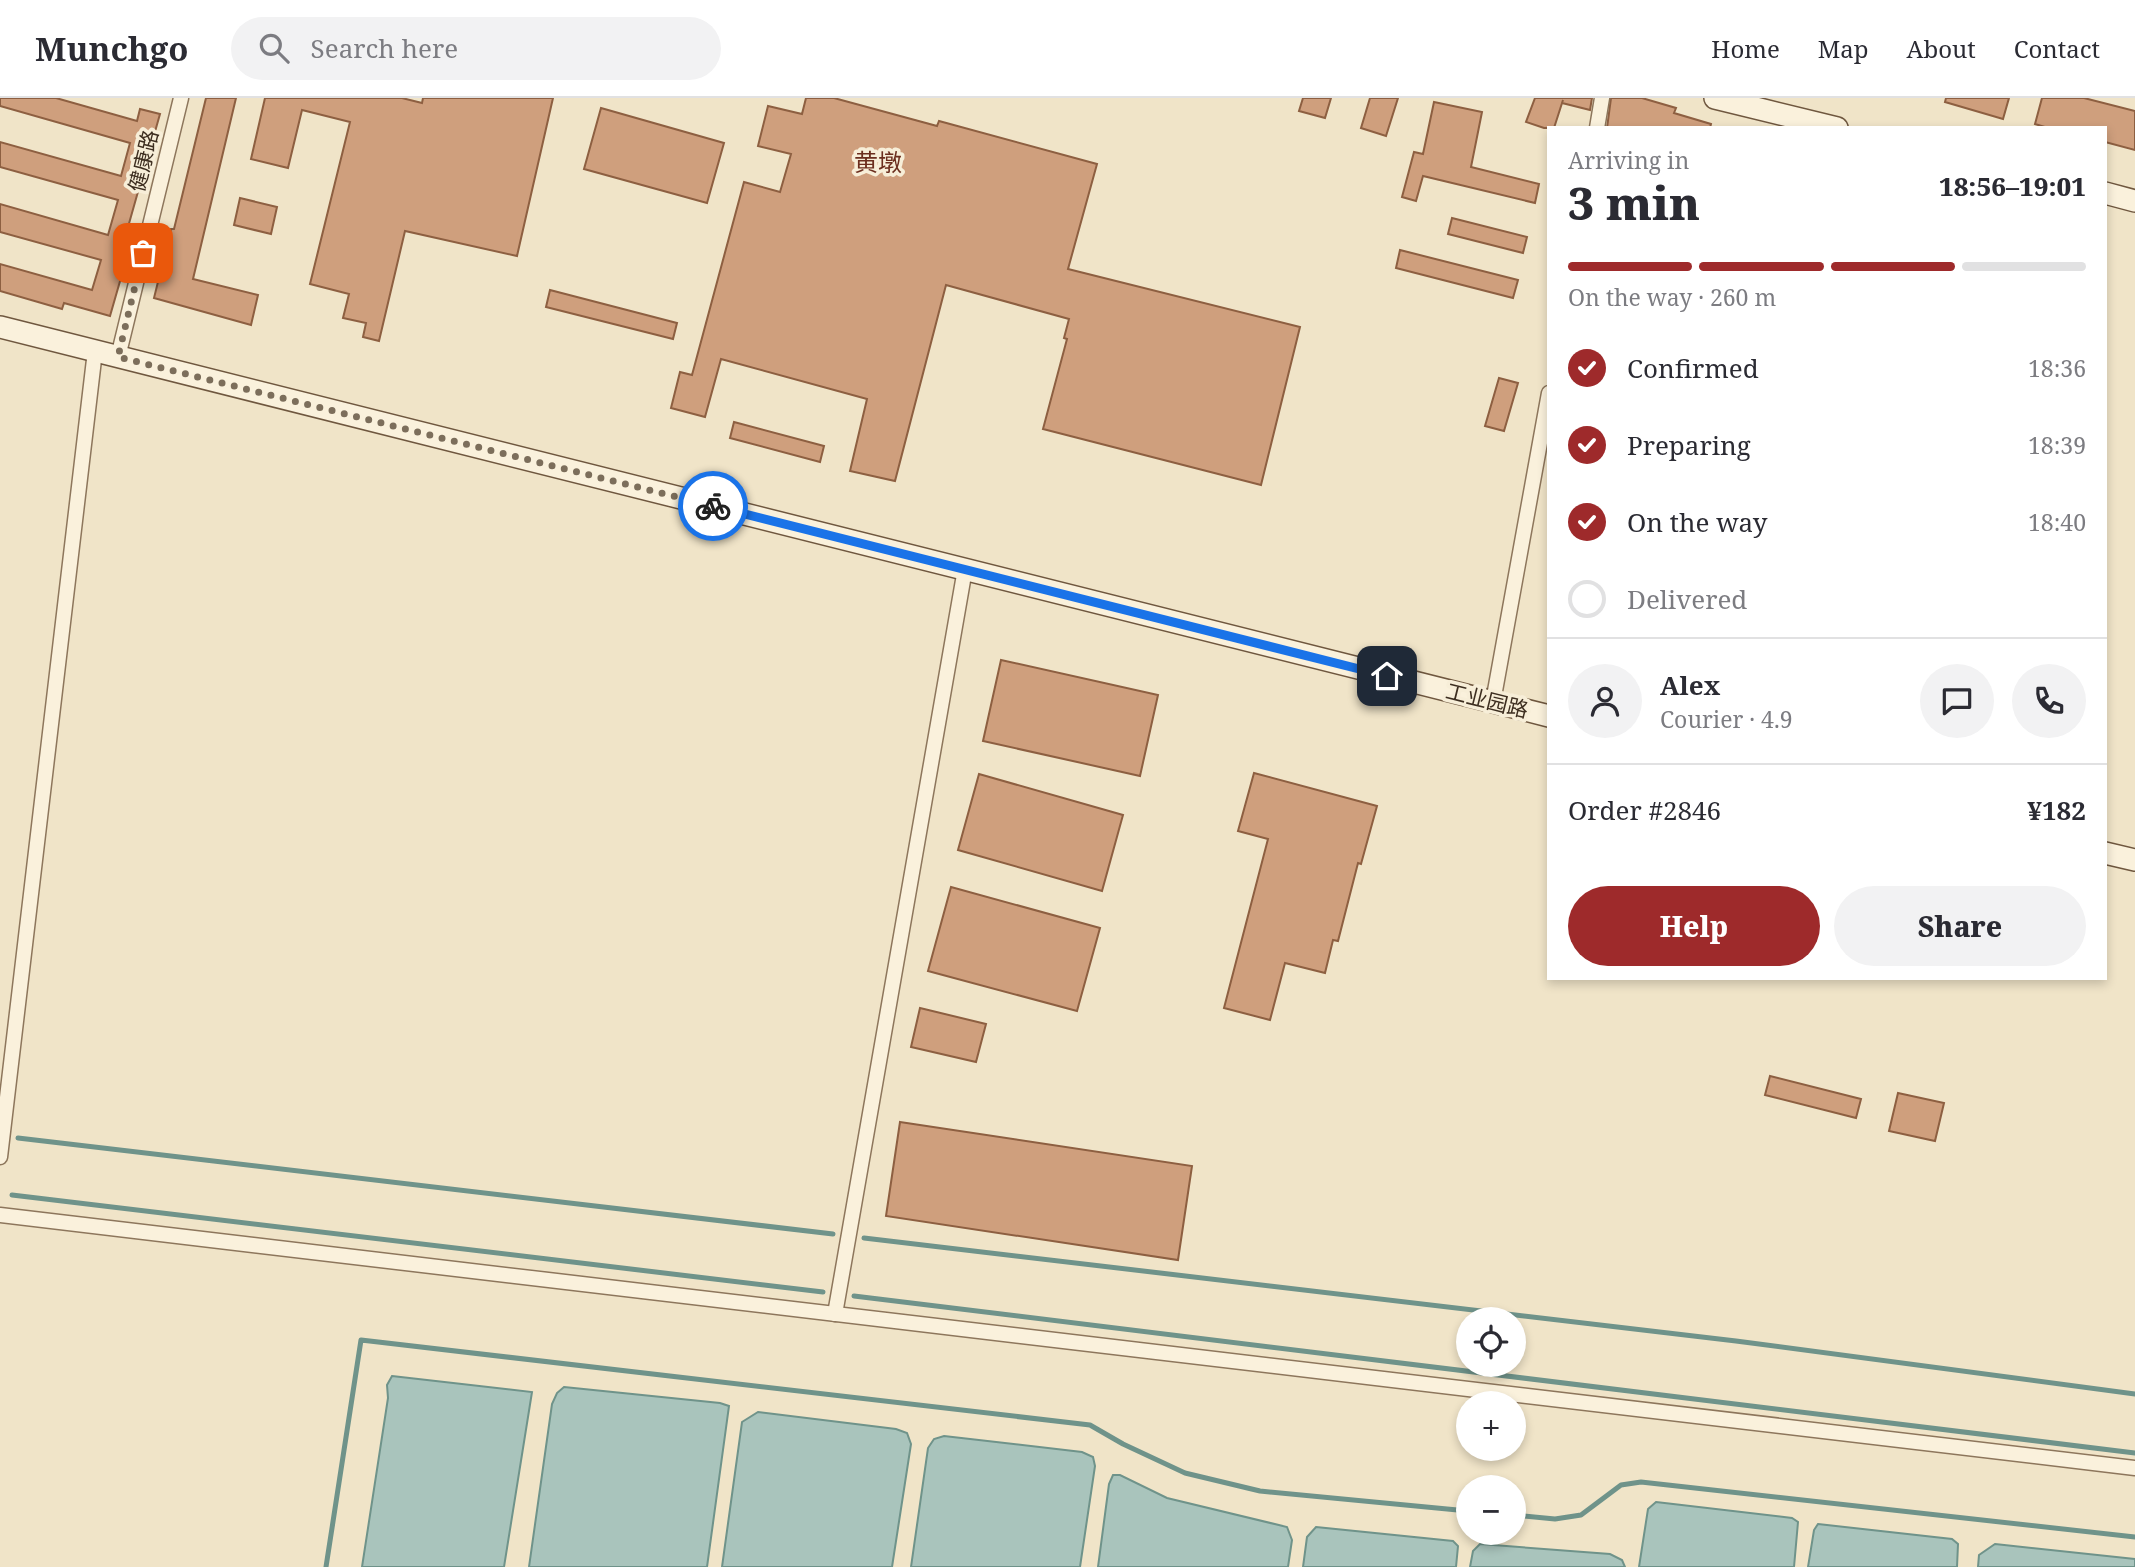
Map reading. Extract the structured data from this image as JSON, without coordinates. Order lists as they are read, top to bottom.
{
  "streets": {
    "street": ["健康路", "工业园路"]
  },
  "crossings": [
    ["健康路", "工业园路"]
  ],
  "districts": ["黄墩"],
  "page": {
    "header": "Munchgo",
    "search": "Search here",
    "nav": [
      "Home",
      "Map",
      "About",
      "Contact"
    ],
    "heading": ["3 min", "Arriving in", "18:56–19:01"],
    "panel": [
      "Alex",
      "Courier · 4.9",
      "Order #2846",
      "¥182"
    ],
    "bar": "On the way · 260 m",
    "list": [
      ["Confirmed", "18:36"],
      ["Preparing", "18:39"],
      ["On the way", "18:40"],
      "Delivered"
    ],
    "buttons": ["Help", "Share"],
    "map_buttons": ["+", "−"]
  }
}
